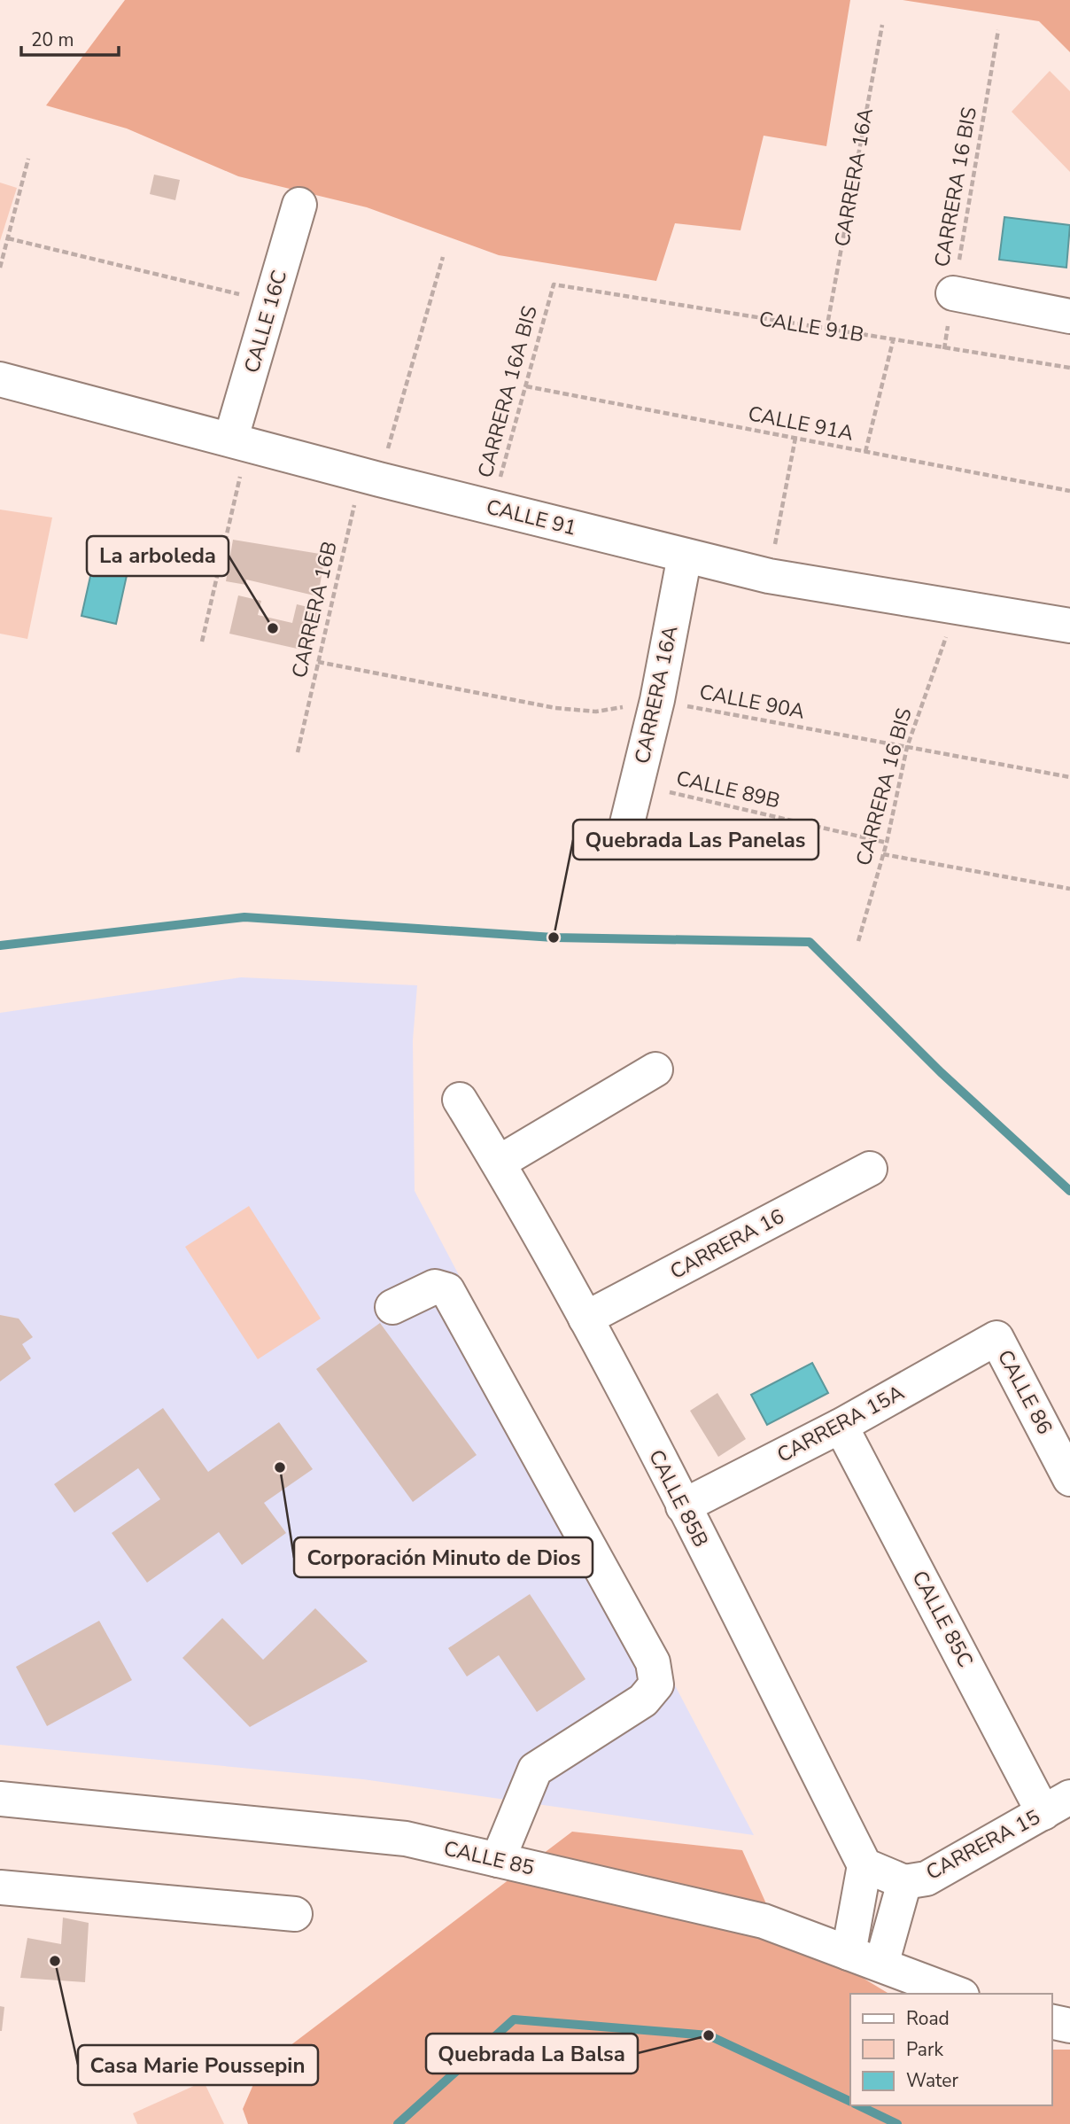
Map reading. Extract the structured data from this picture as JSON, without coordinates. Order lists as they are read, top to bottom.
{
  "streets": {
    "street": [
      "CARRERA 16A",
      "CALLE 16C",
      "CALLE 91",
      "CARRERA 16",
      "CALLE 86",
      "CARRERA 15A",
      "CALLE 85B",
      "CALLE 85C",
      "CARRERA 15",
      "CALLE 85"
    ],
    "path": [
      "CARRERA 16 BIS",
      "CALLE 91B",
      "CARRERA 16A BIS",
      "CALLE 91A",
      "CARRERA 16B",
      "CALLE 90A",
      "CALLE 89B"
    ]
  },
  "crossings": [
    ["CARRERA 16A", "CALLE 91B"],
    ["CARRERA 16A", "CALLE 91"],
    ["CARRERA 16A", "CALLE 90A"],
    ["CARRERA 16A", "CALLE 89B"],
    ["CARRERA 16 BIS", "CALLE 91B"],
    ["CARRERA 16 BIS", "CALLE 91"],
    ["CARRERA 16 BIS", "CALLE 90A"],
    ["CARRERA 16 BIS", "CALLE 89B"],
    ["CALLE 16C", "CALLE 91"],
    ["CALLE 91B", "CARRERA 16A BIS"],
    ["CARRERA 16A BIS", "CALLE 91A"],
    ["CARRERA 16A BIS", "CALLE 91"],
    ["CALLE 91", "CARRERA 16B"],
    ["CARRERA 16B", "CALLE 90A"],
    ["CARRERA 16", "CALLE 85B"],
    ["CALLE 86", "CARRERA 15A"],
    ["CARRERA 15A", "CALLE 85B"],
    ["CARRERA 15A", "CALLE 85C"],
    ["CALLE 85C", "CARRERA 15"],
    ["CARRERA 15", "CALLE 85"]
  ],
  "places": [
    "La arboleda",
    "Quebrada Las Panelas",
    "Corporación Minuto de Dios",
    "Casa Marie Poussepin",
    "Quebrada La Balsa"
  ],
  "legend": ["Road", "Park", "Water"],
  "scale_bar": "20 m"
}
